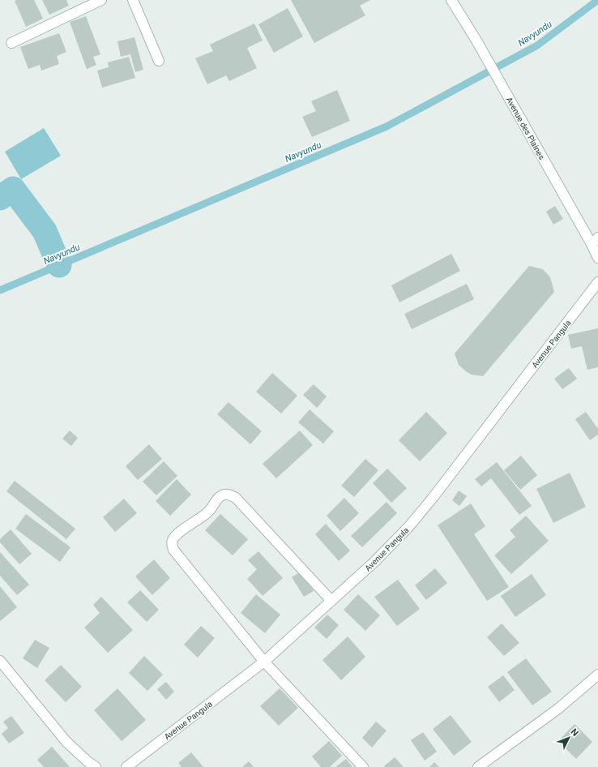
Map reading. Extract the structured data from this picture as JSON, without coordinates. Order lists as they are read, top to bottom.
{
  "streets": {
    "street": ["Avenue des Plaines", "Avenue Pangula"]
  },
  "water": ["Navyundu"],
  "north": "top right"
}
